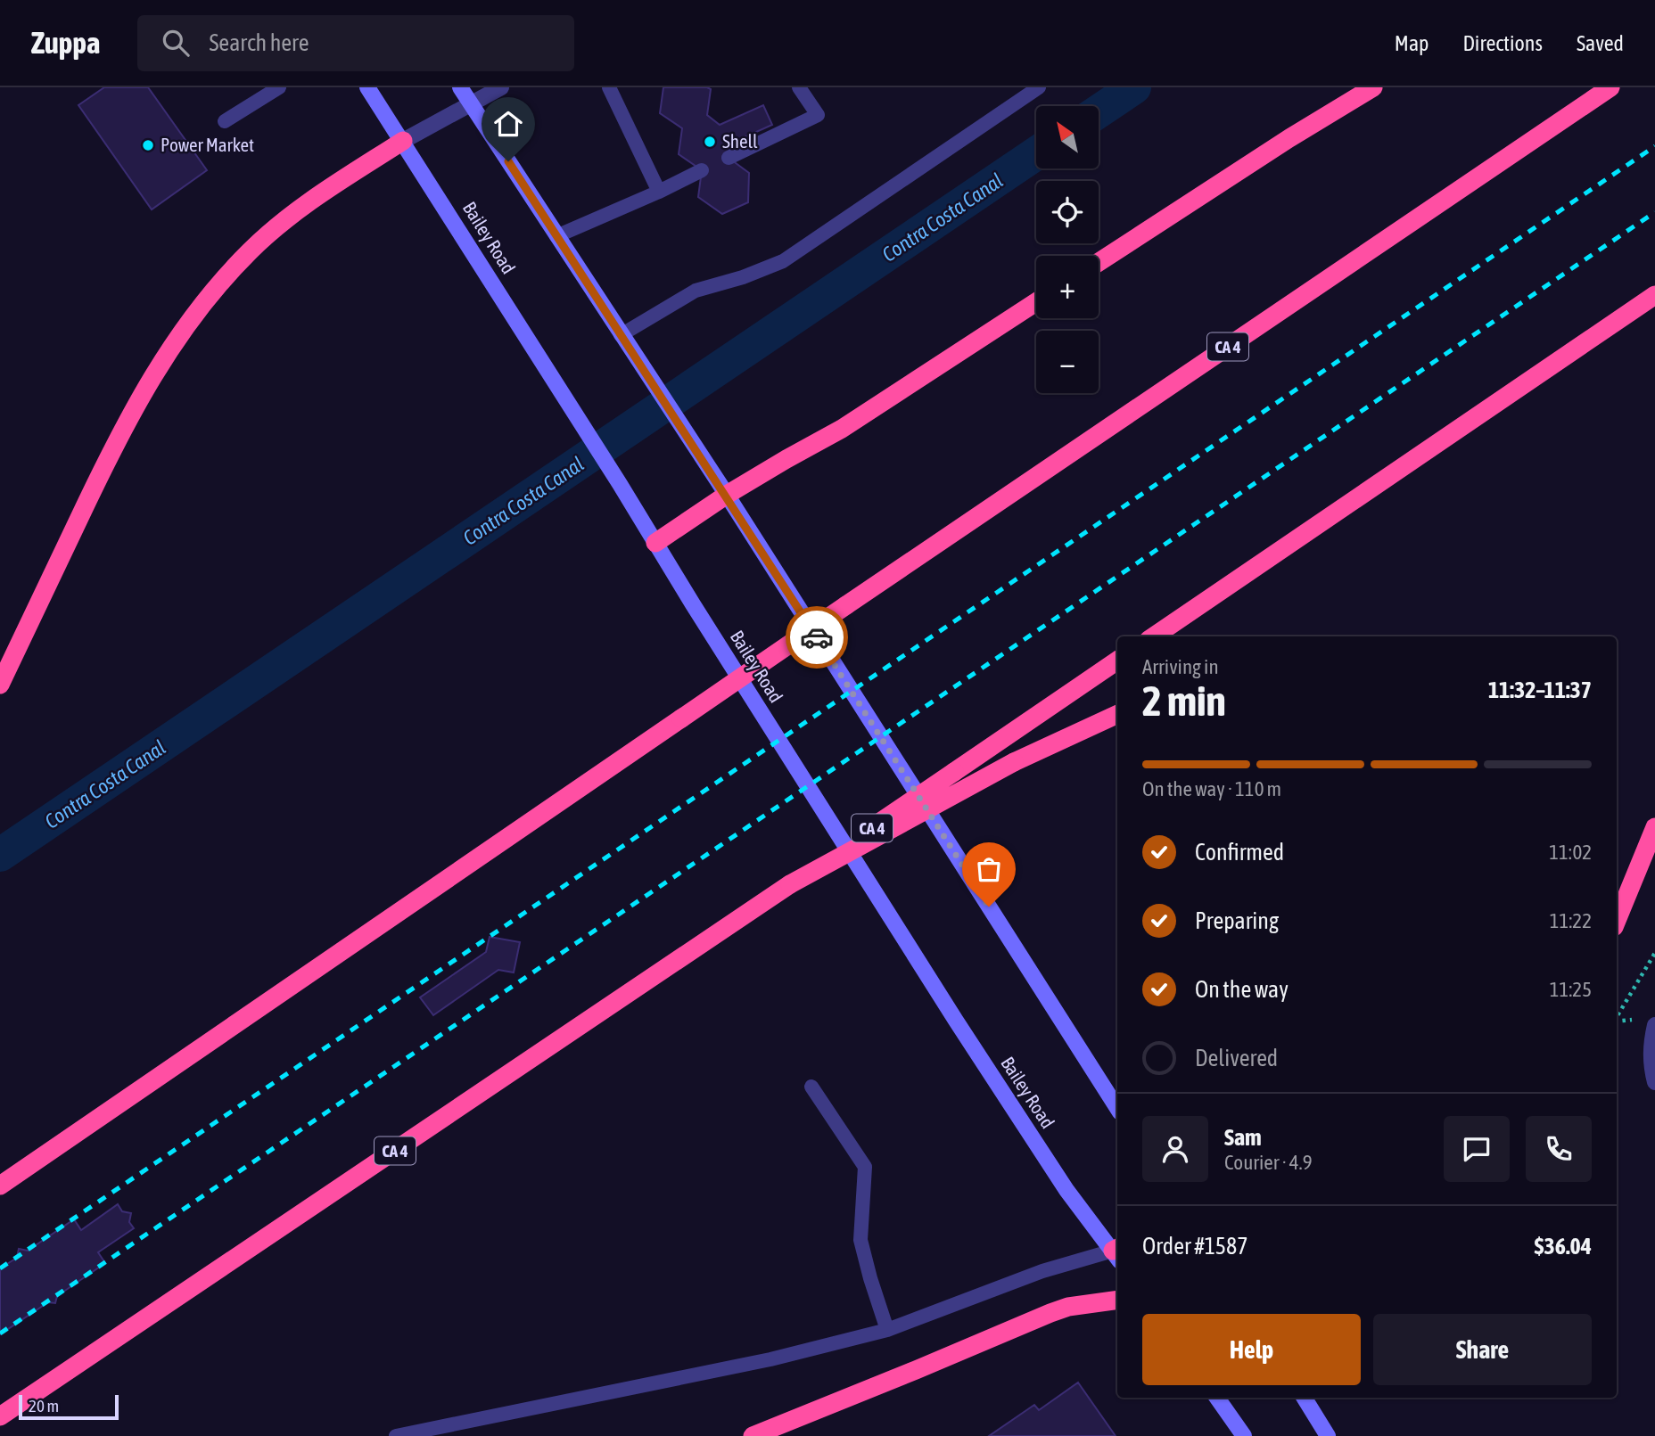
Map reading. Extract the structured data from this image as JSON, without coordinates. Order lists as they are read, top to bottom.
{
  "streets": {
    "highway": ["CA 4"],
    "main road": ["Bailey Road"]
  },
  "water": ["Contra Costa Canal"],
  "places": ["Shell", "Power Market"],
  "scale_bar": "20 m",
  "north": "top left",
  "page": {
    "header": "Zuppa",
    "search": "Search here",
    "nav": ["Map", "Directions", "Saved"],
    "map_buttons": ["+", "−"],
    "heading": ["2 min", "Arriving in", "11:32–11:37"],
    "panel": [
      "Sam",
      "Courier · 4.9",
      "Order #1587",
      "$36.04"
    ],
    "bar": "On the way · 110 m",
    "list": [
      ["Confirmed", "11:02"],
      ["Preparing", "11:22"],
      ["On the way", "11:25"],
      "Delivered"
    ],
    "buttons": ["Help", "Share"],
    "scale": "20 m"
  }
}
